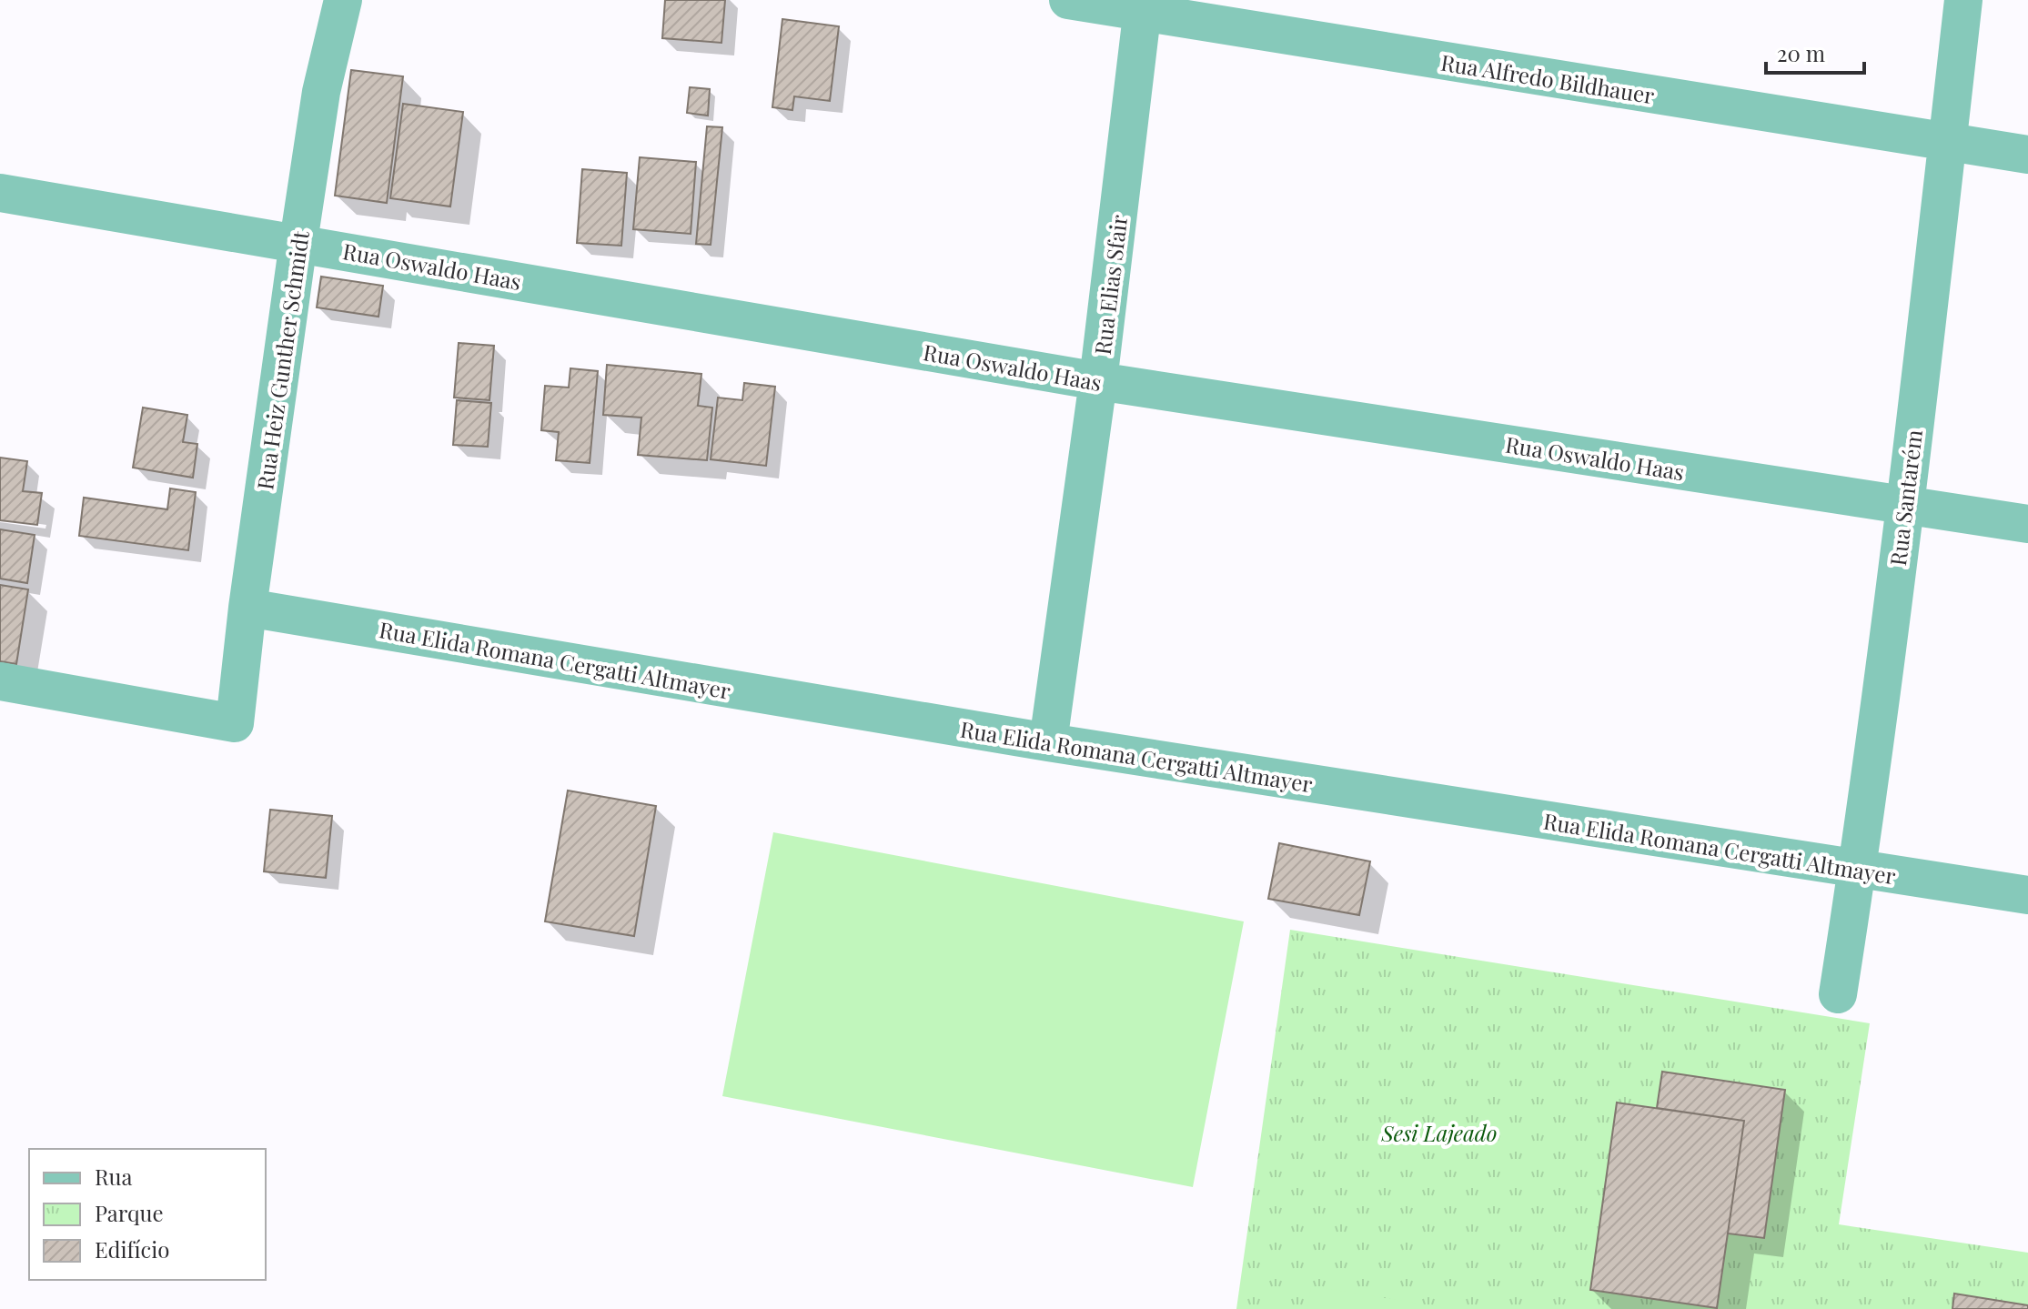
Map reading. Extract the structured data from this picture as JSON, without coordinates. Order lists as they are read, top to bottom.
{
  "streets": {
    "street": [
      "Rua Alfredo Bildhauer",
      "Rua Oswaldo Haas",
      "Rua Elias Sfair",
      "Rua Heiz Gunther Schmidt",
      "Rua Santarém",
      "Rua Elida Romana Cergatti Altmayer"
    ]
  },
  "crossings": [
    ["Rua Alfredo Bildhauer", "Rua Elias Sfair"],
    ["Rua Alfredo Bildhauer", "Rua Santarém"],
    ["Rua Oswaldo Haas", "Rua Elias Sfair"],
    ["Rua Oswaldo Haas", "Rua Heiz Gunther Schmidt"],
    ["Rua Oswaldo Haas", "Rua Santarém"],
    ["Rua Elias Sfair", "Rua Elida Romana Cergatti Altmayer"],
    ["Rua Heiz Gunther Schmidt", "Rua Elida Romana Cergatti Altmayer"],
    ["Rua Santarém", "Rua Elida Romana Cergatti Altmayer"]
  ],
  "parks": ["Sesi Lajeado"],
  "legend": ["Rua", "Parque", "Edifício"],
  "scale_bar": "20 m"
}
